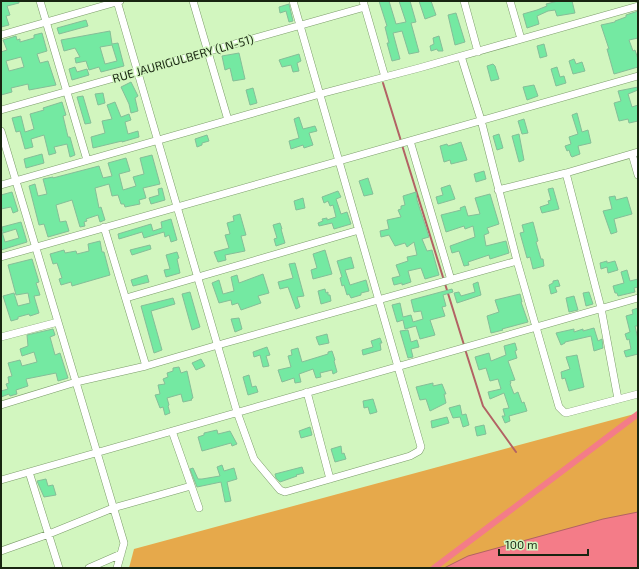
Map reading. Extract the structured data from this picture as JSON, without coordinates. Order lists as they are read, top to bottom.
{
  "streets": {
    "street": ["RUE JAURIGULBERY (LN-51)"]
  },
  "scale_bar": "100 m"
}
